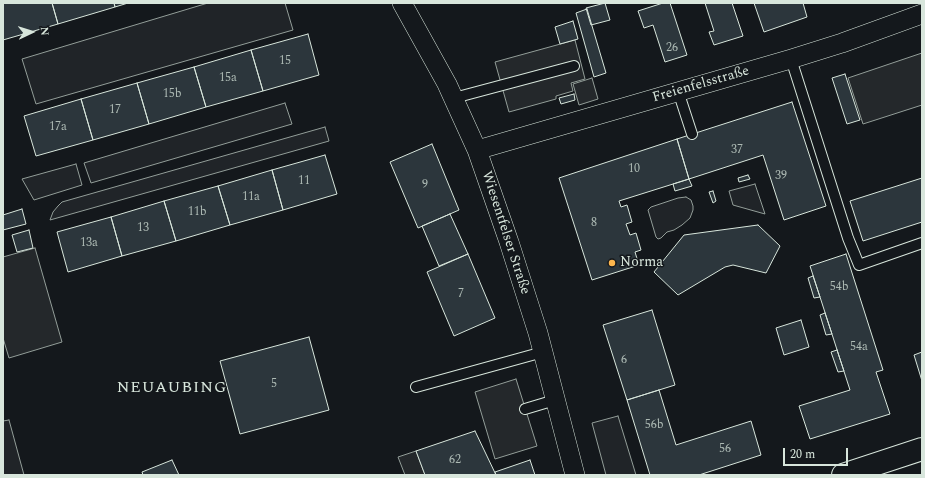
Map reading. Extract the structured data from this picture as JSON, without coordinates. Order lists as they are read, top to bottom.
{
  "streets": {
    "street": ["Freienfelsstraße", "Wiesentfelser Straße"]
  },
  "crossings": [
    ["Freienfelsstraße", "Wiesentfelser Straße"]
  ],
  "districts": ["NEUAUBING"],
  "places": ["Norma"],
  "house_numbers": [
    "26",
    "15",
    "15a",
    "15b",
    "17",
    "17a",
    "37",
    "10",
    "39",
    "11",
    "9",
    "11a",
    "11b",
    "8",
    "13",
    "13a",
    "54b",
    "7",
    "54a",
    "6",
    "5",
    "56b",
    "56",
    "62"
  ],
  "scale_bar": "20 m",
  "north": "right"
}
